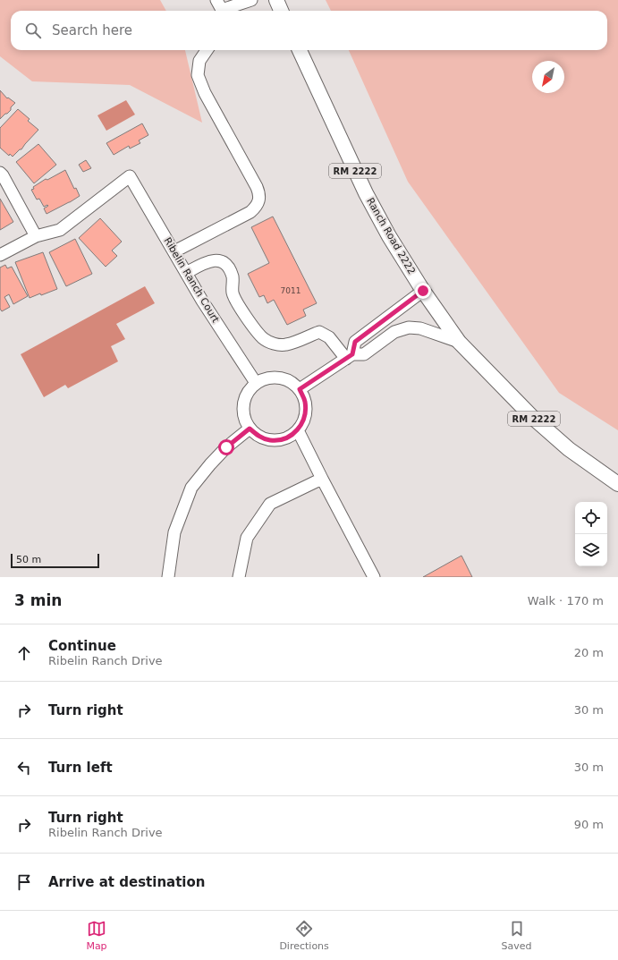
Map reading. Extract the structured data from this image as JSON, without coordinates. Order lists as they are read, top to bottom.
{
  "streets": {
    "main road": ["RM 2222", "Ranch Road 2222"],
    "street": ["Ribelin Ranch Court"]
  },
  "house_numbers": ["7011"],
  "scale_bar": "50 m",
  "north": "bottom left",
  "page": {
    "search": "Search here",
    "scale": "50 m",
    "heading": ["3 min", "Walk · 170 m"],
    "list": [
      ["Continue", "Ribelin Ranch Drive", "20 m"],
      ["Turn right", "30 m"],
      ["Turn left", "30 m"],
      ["Turn right", "Ribelin Ranch Drive", "90 m"],
      "Arrive at destination"
    ],
    "nav": ["Map", "Directions", "Saved"]
  }
}
